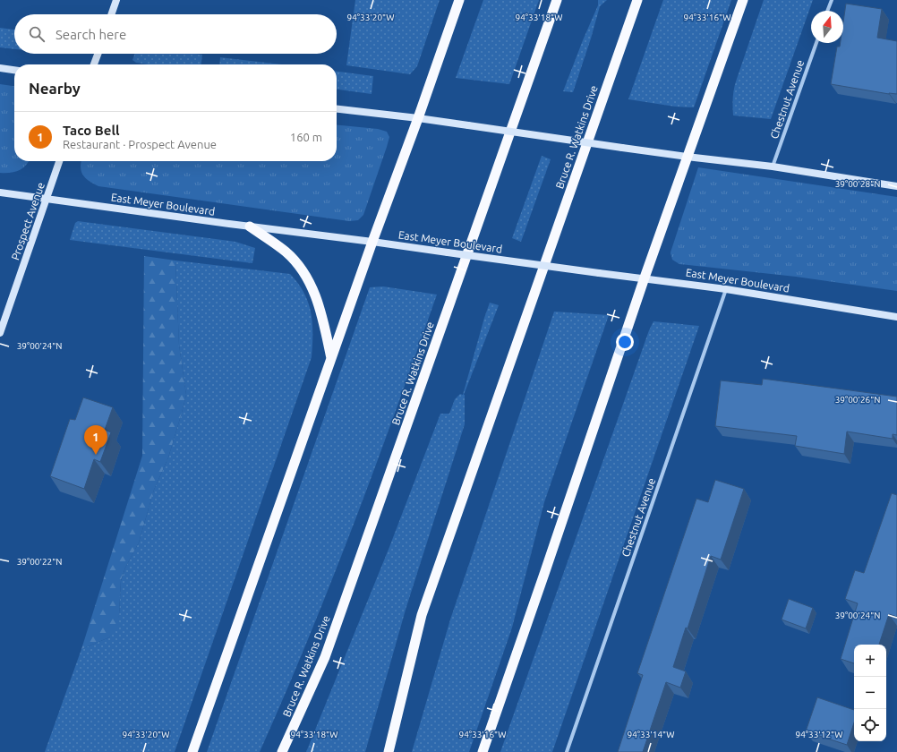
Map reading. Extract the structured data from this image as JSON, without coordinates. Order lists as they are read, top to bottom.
{
  "streets": {
    "highway": ["Bruce R. Watkins Drive"],
    "main road": ["East Meyer Boulevard", "Prospect Avenue"],
    "street": ["Chestnut Avenue"]
  },
  "crossings": [
    ["Chestnut Avenue", "East Meyer Boulevard"],
    ["East Meyer Boulevard", "Prospect Avenue"]
  ],
  "north": "top",
  "page": {
    "search": "Search here",
    "heading": "Nearby",
    "list": [
      {
        "mark": "1",
        "name": "Taco Bell",
        "note": "Restaurant · Prospect Avenue",
        "value": "160 m"
      }
    ],
    "pins": "1",
    "map_buttons": ["+", "−"]
  },
  "coordinates": [
    "94°33'20\"W",
    "94°33'18\"W",
    "94°33'16\"W",
    "39°00'28\"N",
    "39°00'24\"N",
    "39°00'26\"N",
    "39°00'22\"N",
    "94°33'14\"W",
    "94°33'12\"W"
  ]
}
